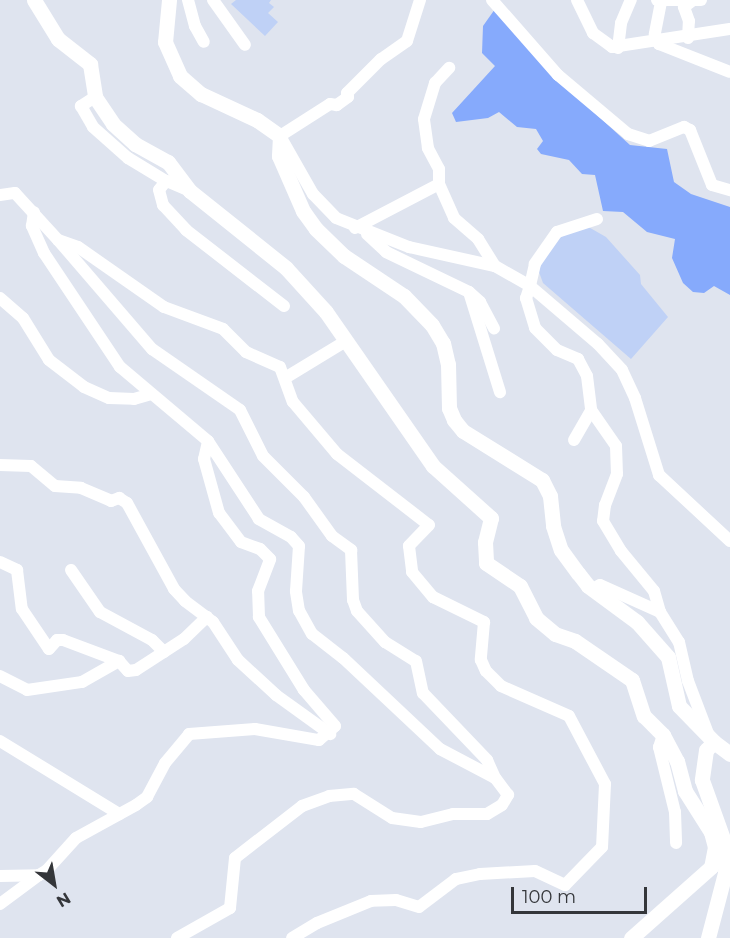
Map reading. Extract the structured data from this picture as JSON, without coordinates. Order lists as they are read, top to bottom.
{
  "scale_bar": "100 m",
  "north": "bottom right"
}
